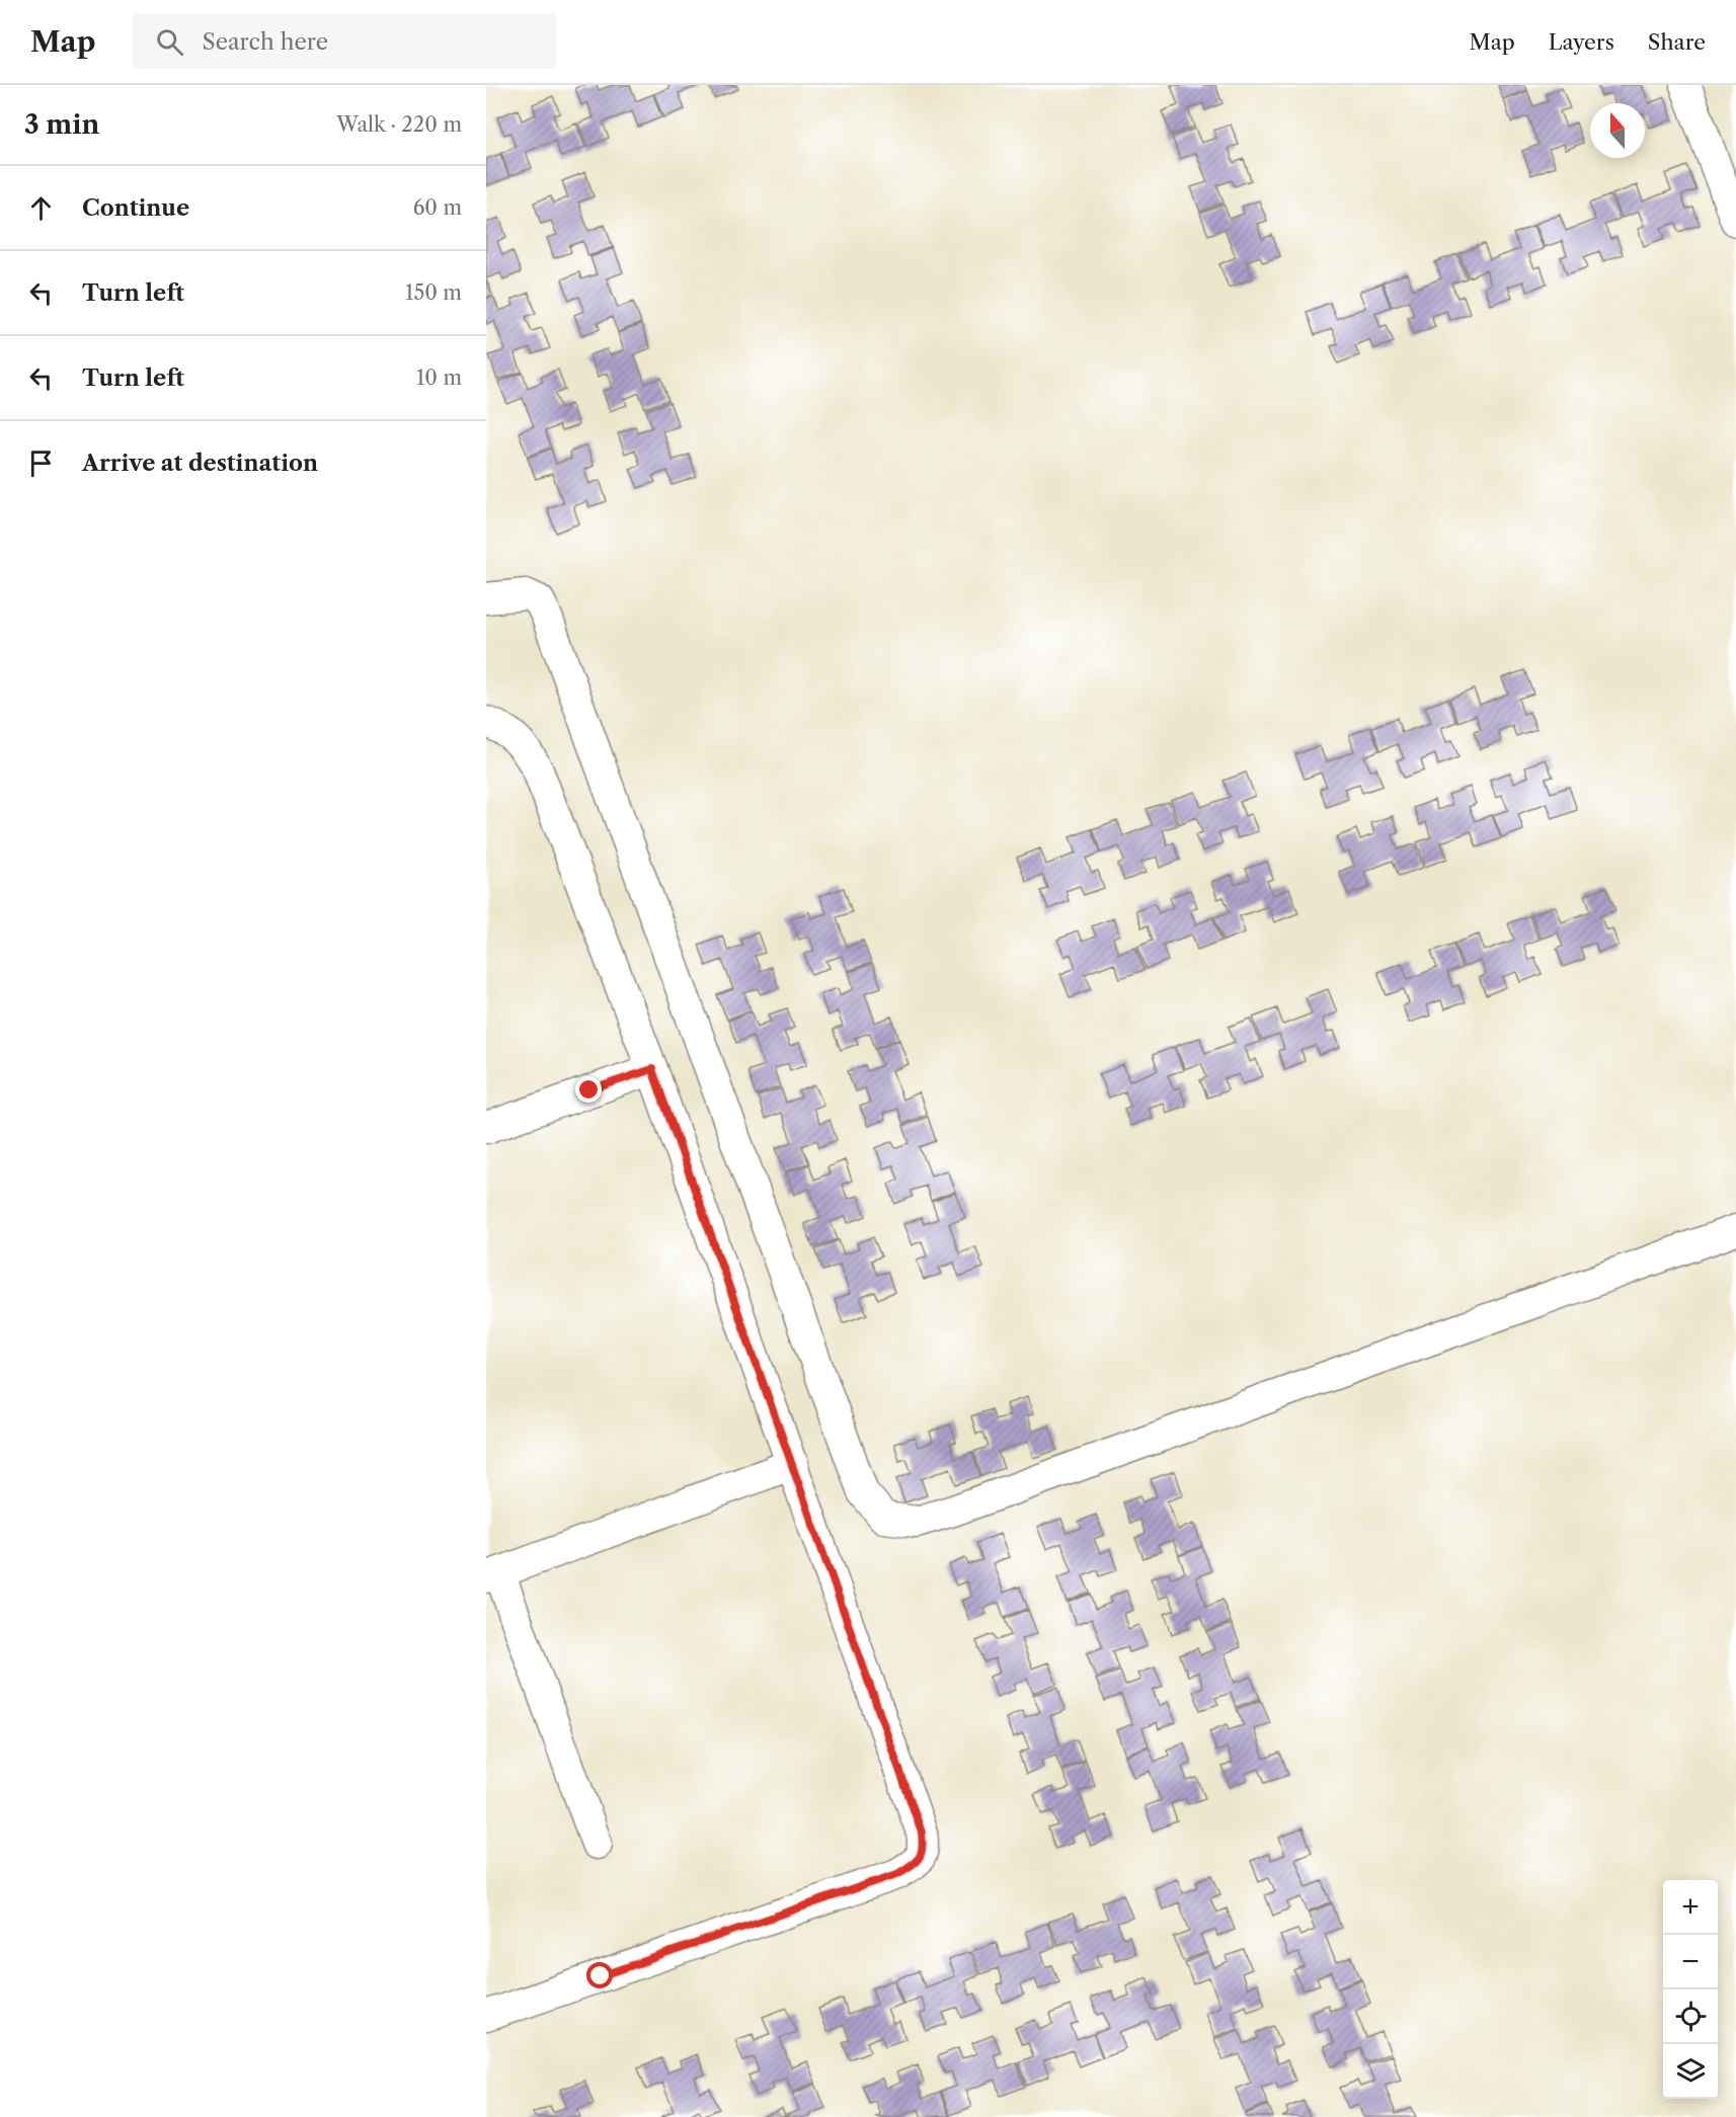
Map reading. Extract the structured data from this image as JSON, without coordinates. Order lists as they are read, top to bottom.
{
  "north": "top",
  "page": {
    "header": "Map",
    "search": "Search here",
    "nav": ["Map", "Layers", "Share"],
    "heading": ["3 min", "Walk · 220 m"],
    "list": [
      ["Continue", "60 m"],
      ["Turn left", "150 m"],
      ["Turn left", "10 m"],
      "Arrive at destination"
    ],
    "map_buttons": ["+", "−"]
  }
}
